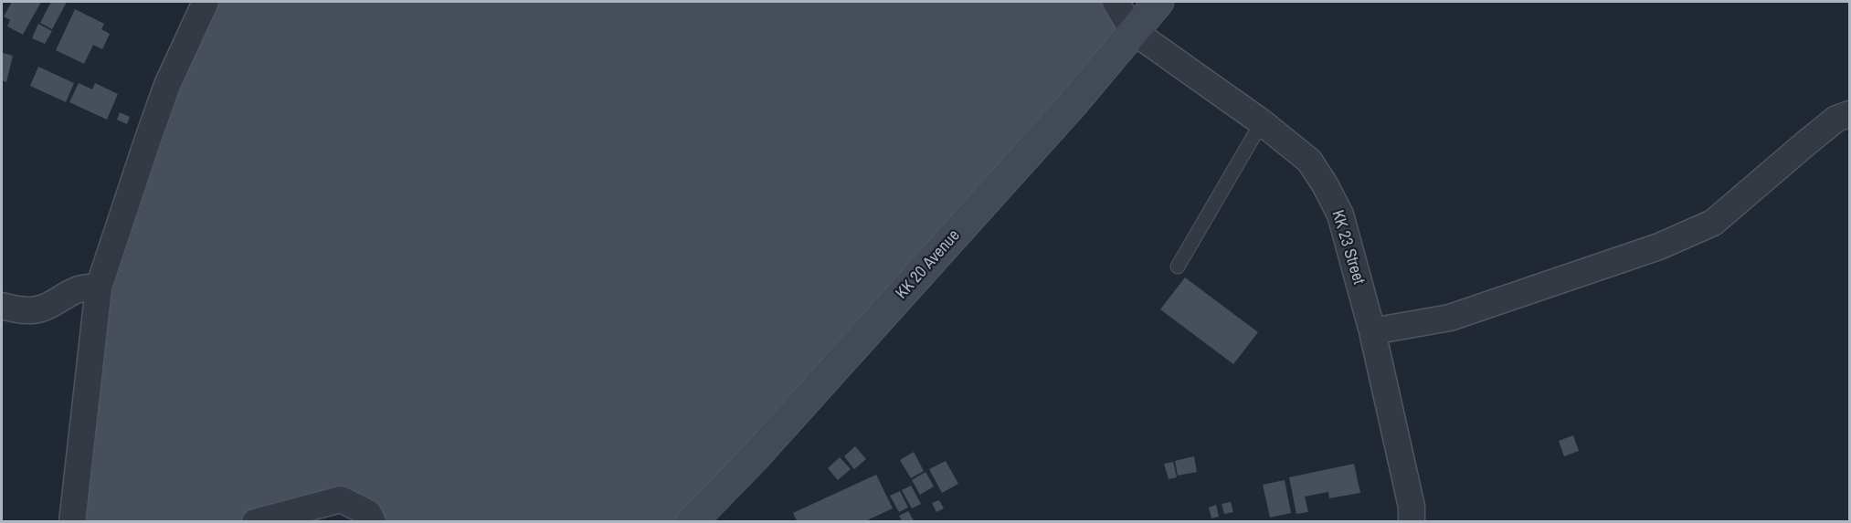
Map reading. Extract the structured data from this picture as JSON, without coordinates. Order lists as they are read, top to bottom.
{
  "streets": {
    "main road": ["KK 20 Avenue"],
    "street": ["KK 23 Street"]
  },
  "crossings": [
    ["KK 23 Street", "KK 20 Avenue"]
  ]
}
